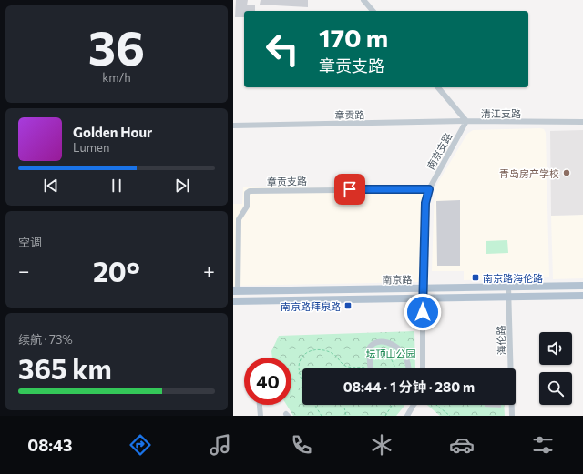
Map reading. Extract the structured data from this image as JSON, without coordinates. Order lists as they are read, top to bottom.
{
  "streets": {
    "main road": ["南京路"],
    "street": [
      "清江支路",
      "章贡路",
      "南京支路",
      "章贡支路",
      "海伦路"
    ]
  },
  "crossings": [
    ["清江支路", "章贡路"],
    ["清江支路", "南京支路"],
    ["章贡路", "南京支路"],
    ["南京支路", "章贡支路"],
    ["南京支路", "南京路"],
    ["章贡支路", "南京路"],
    ["南京路", "海伦路"]
  ],
  "parks": ["坛顶山公园"],
  "places": {
    "other": ["青岛房产学校"],
    "transit": ["南京路海伦路", "南京路拜泉路"]
  },
  "page": {
    "tile": [
      ["36", "km/h"],
      "空调",
      ["续航 · 73%", "365 km"]
    ],
    "turn": ["170 m", "章贡支路"],
    "song": ["Golden Hour", "Lumen"],
    "heat": ["−", "20°", "+"],
    "limit": "40",
    "trip": "08:44 · 1 分钟 · 280 m",
    "tabs": "08:43"
  }
}
